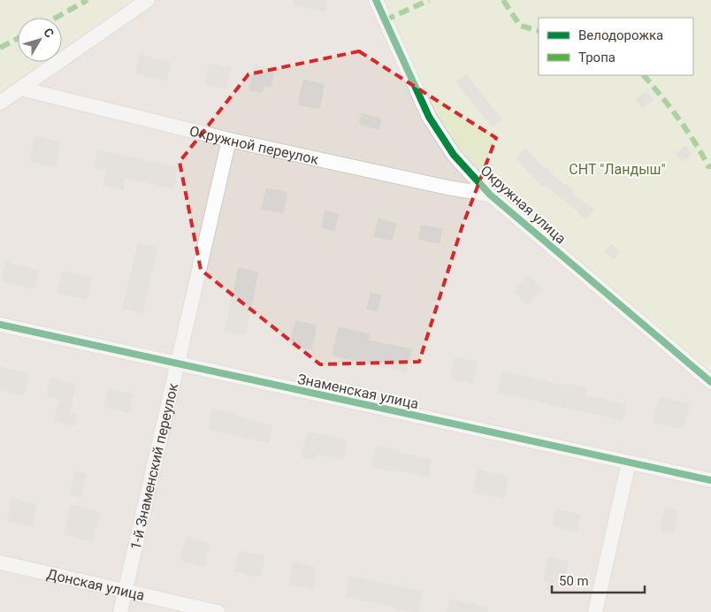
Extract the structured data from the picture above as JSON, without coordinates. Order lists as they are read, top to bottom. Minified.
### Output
{"streets":{"street":["Окружной переулок","Окружная улица","Знаменская улица","1-й Знаменский переулок","Донская улица"]},"crossings":[["Окружной переулок","Окружная улица"],["Окружной переулок","1-й Знаменский переулок"],["Знаменская улица","1-й Знаменский переулок"],["1-й Знаменский переулок","Донская улица"]],"parks":["СНТ \"Ландыш\""],"legend":["Велодорожка","Тропа"],"scale_bar":"50 m","north":"top right"}
